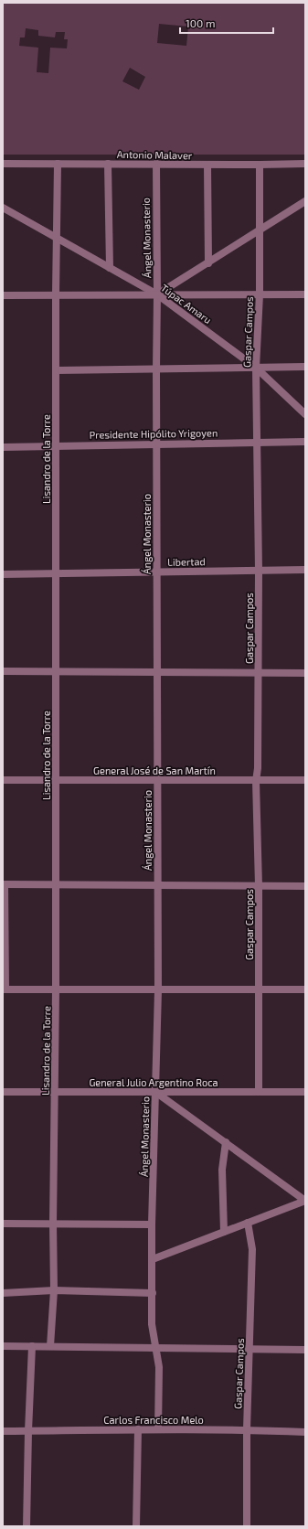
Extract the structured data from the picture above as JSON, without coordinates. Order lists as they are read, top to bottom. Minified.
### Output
{"streets":{"street":["Antonio Malaver","Ángel Monasterio","Túpac Amaru","Gaspar Campos","Presidente Hipólito Yrigoyen","Lisandro de la Torre","Libertad","General José de San Martín","General Julio Argentino Roca","Carlos Francisco Melo"]},"crossings":[["Antonio Malaver","Ángel Monasterio"],["Antonio Malaver","Gaspar Campos"],["Antonio Malaver","Lisandro de la Torre"],["Ángel Monasterio","Túpac Amaru"],["Ángel Monasterio","Presidente Hipólito Yrigoyen"],["Ángel Monasterio","Libertad"],["Ángel Monasterio","General José de San Martín"],["Ángel Monasterio","General Julio Argentino Roca"],["Ángel Monasterio","Carlos Francisco Melo"],["Túpac Amaru","Gaspar Campos"],["Túpac Amaru","Lisandro de la Torre"],["Gaspar Campos","Presidente Hipólito Yrigoyen"],["Gaspar Campos","Libertad"],["Gaspar Campos","General José de San Martín"],["Gaspar Campos","General Julio Argentino Roca"],["Gaspar Campos","Carlos Francisco Melo"],["Presidente Hipólito Yrigoyen","Lisandro de la Torre"],["Lisandro de la Torre","Libertad"],["Lisandro de la Torre","General José de San Martín"],["Lisandro de la Torre","General Julio Argentino Roca"]],"scale_bar":"100 m"}
